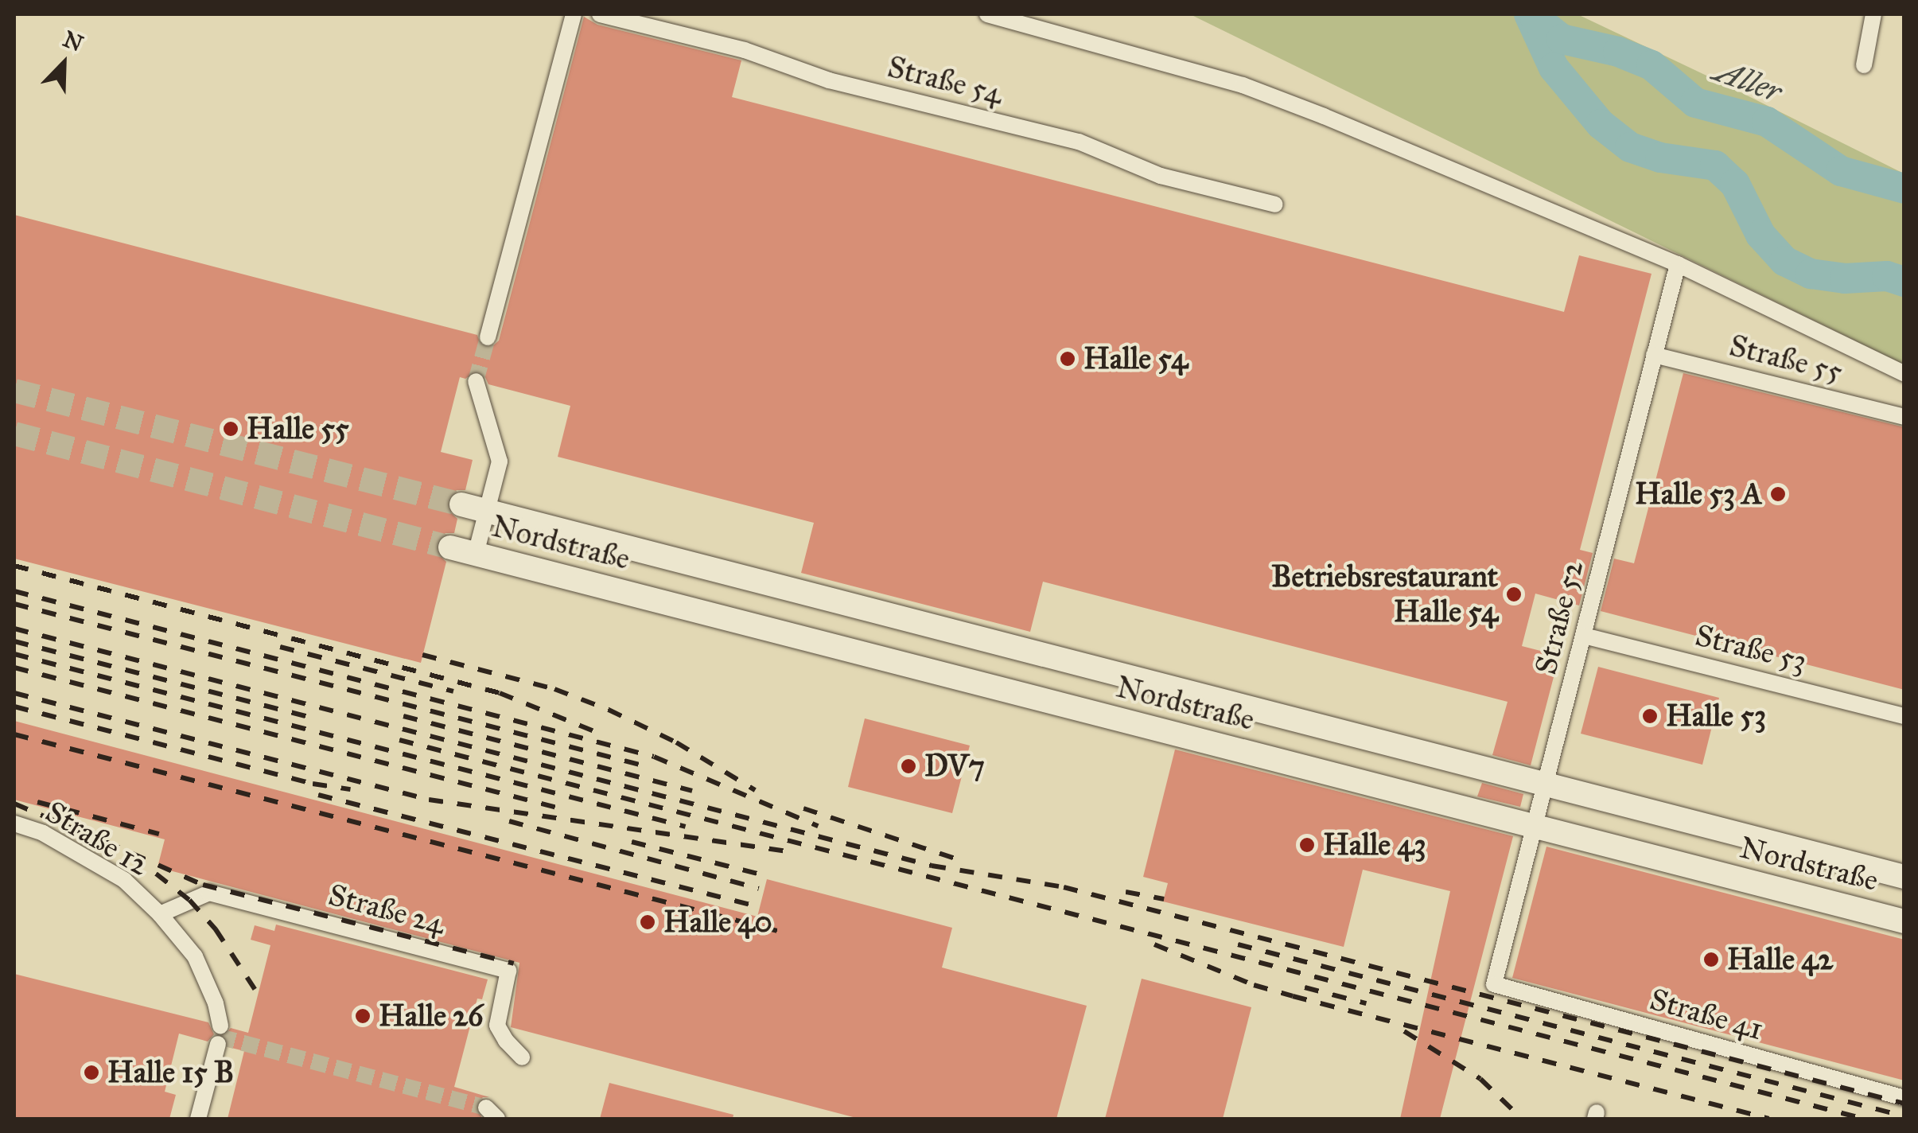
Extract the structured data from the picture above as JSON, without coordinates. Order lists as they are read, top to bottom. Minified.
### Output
{"streets":{"street":["Straße 54","Straße 55","Nordstraße","Straße 52","Straße 53","Straße 12","Straße 24","Straße 41"]},"crossings":[["Straße 55","Straße 52"],["Nordstraße","Straße 52"],["Straße 52","Straße 53"],["Straße 52","Straße 41"],["Straße 12","Straße 24"]],"water":["Aller"],"places":["Halle 54","Halle 55","Halle 53 A","Betriebsrestaurant Halle 54","Halle 53","DV7","Halle 43","Halle 40","Halle 42","Halle 26","Halle 15 B"],"north":"top right"}
